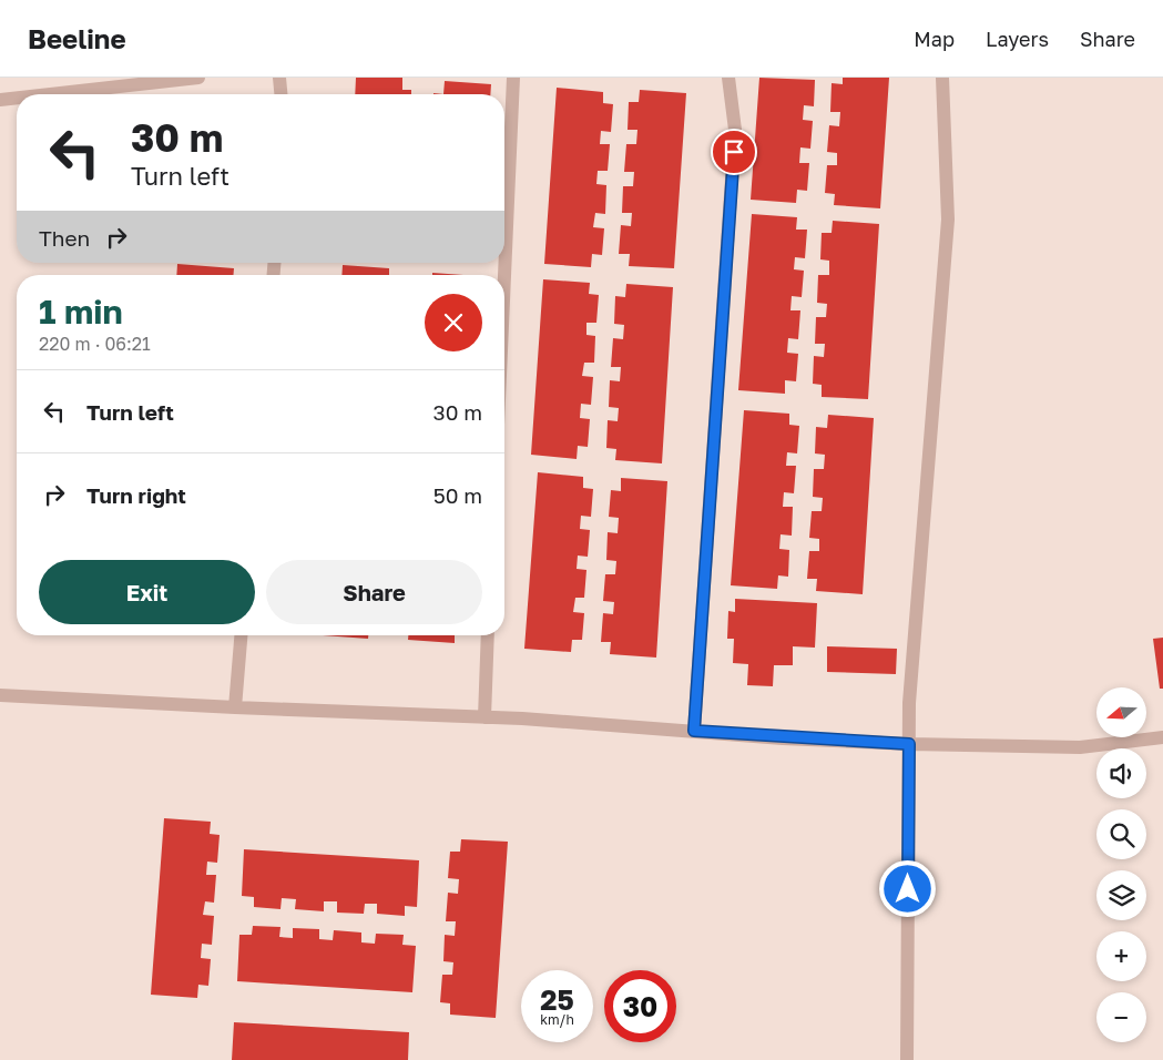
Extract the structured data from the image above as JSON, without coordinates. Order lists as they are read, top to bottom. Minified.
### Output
{"north":"left","page":{"header":"Beeline","nav":["Map","Layers","Share"],"turn":["30 m","Turn left"],"then":"Then","heading":["1 min","220 m · 06:21"],"list":[{"name":"Turn left","value":"30 m"},{"name":"Turn right","value":"50 m"}],"buttons":["Exit","Share"],"map_buttons":["+","−"],"speed":"25 km/h","limit":"30"}}
